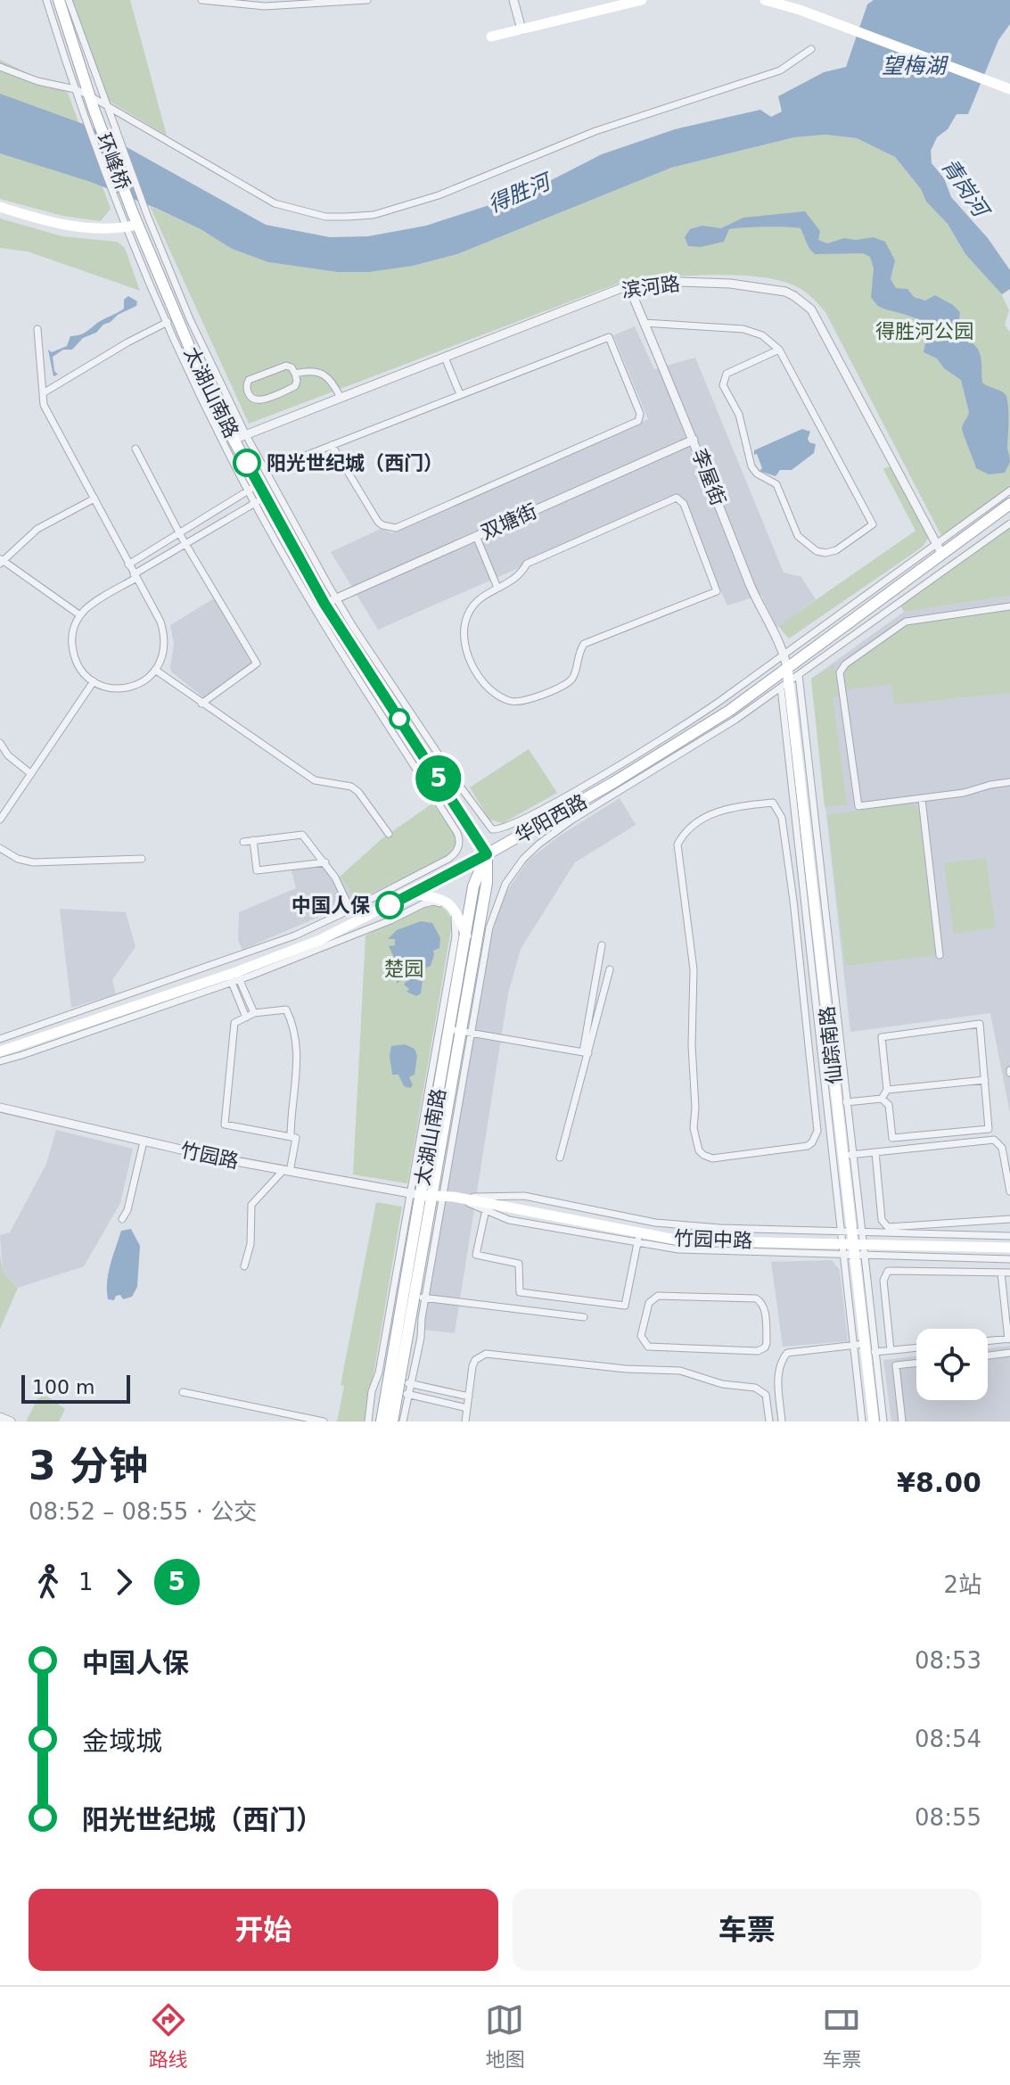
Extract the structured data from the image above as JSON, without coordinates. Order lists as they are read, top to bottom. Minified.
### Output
{"streets":{"main road":["环峰桥","太湖山南路","华阳西路","仙踪南路","竹园中路"],"street":["滨河路","李屋街","双塘街","竹园路"]},"crossings":[["环峰桥","太湖山南路"],["滨河路","太湖山南路"],["滨河路","李屋街"],["滨河路","华阳西路"],["太湖山南路","双塘街"],["太湖山南路","华阳西路"],["太湖山南路","竹园路"],["太湖山南路","竹园中路"],["李屋街","双塘街"],["李屋街","华阳西路"],["李屋街","仙踪南路"],["华阳西路","仙踪南路"],["仙踪南路","竹园中路"],["竹园路","竹园中路"]],"water":["望梅湖","青岗河","得胜河"],"parks":["得胜河公园","楚园"],"places":["阳光世纪城（西门）","中国人保"],"lines":["bus line 5"],"scale_bar":"100 m","page":{"on_map":"5","scale":"100 m","heading":["3 分钟","08:52 – 08:55 · 公交","¥8.00"],"legs":["1","5","2站"],"list":[{"name":"中国人保","value":"08:53"},{"name":"金域城","value":"08:54"},{"name":"阳光世纪城（西门）","value":"08:55"}],"buttons":["开始","车票"],"tabs":["路线","地图","车票"]}}
